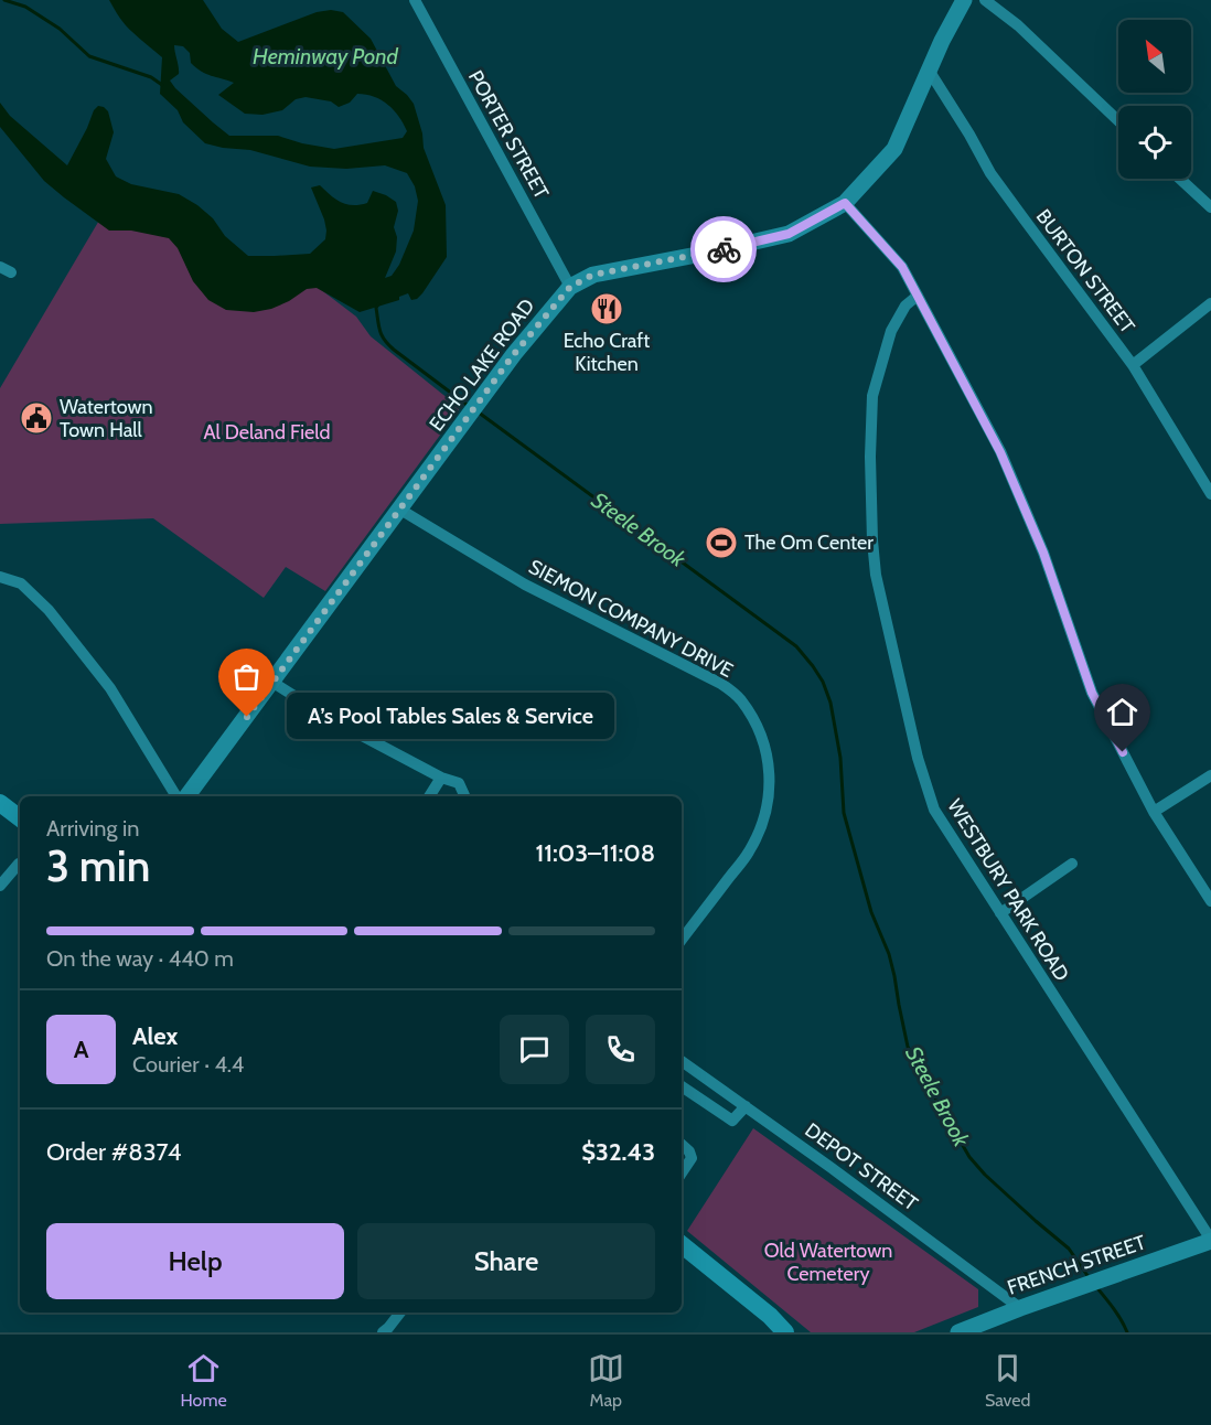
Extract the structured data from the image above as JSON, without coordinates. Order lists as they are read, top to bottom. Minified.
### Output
{"streets":{"main road":["ECHO LAKE ROAD","FRENCH STREET"],"street":["PORTER STREET","BURTON STREET","SIEMON COMPANY DRIVE","WESTBURY PARK ROAD","DEPOT STREET"]},"crossings":[["PORTER STREET","ECHO LAKE ROAD"],["BURTON STREET","ECHO LAKE ROAD"],["ECHO LAKE ROAD","SIEMON COMPANY DRIVE"],["WESTBURY PARK ROAD","FRENCH STREET"],["DEPOT STREET","FRENCH STREET"]],"water":["Heminway Pond","Steele Brook"],"parks":["Al Deland Field","Old Watertown Cemetery"],"places":{"restaurant":["Echo Craft Kitchen"],"public building":["Watertown Town Hall"],"sports":["The Om Center"],"other":["A’s Pool Tables Sales & Service"]},"north":"top left","page":{"bubble":"A’s Pool Tables Sales & Service","heading":["3 min","Arriving in","11:03–11:08"],"panel":["Alex","Courier · 4.4","Order #8374","$32.43"],"bar":"On the way · 440 m","round":"A","buttons":["Help","Share"],"tabs":["Home","Map","Saved"]}}
